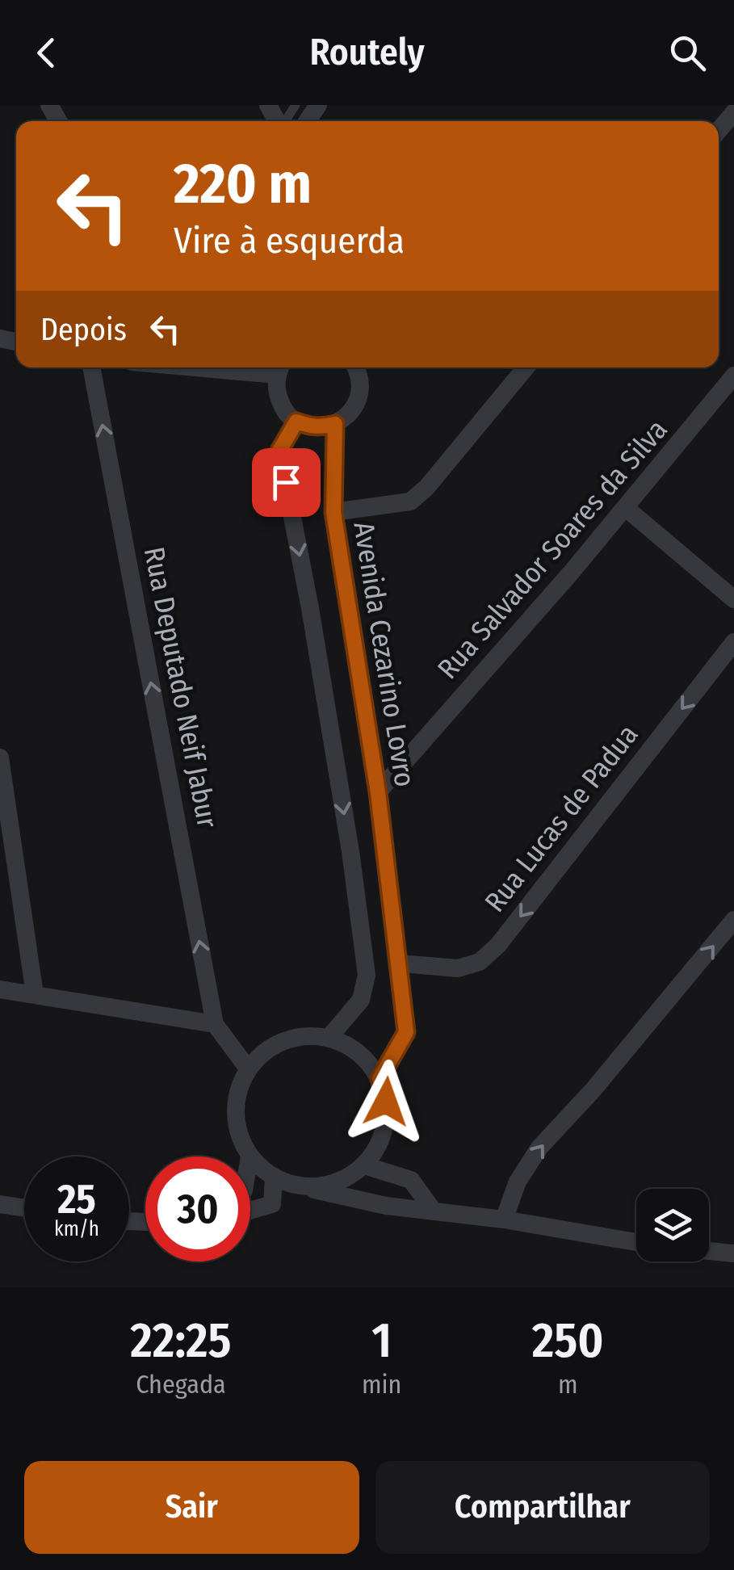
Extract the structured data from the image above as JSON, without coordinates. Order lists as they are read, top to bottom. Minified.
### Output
{"streets":{"street":["Rua Salvador Soares da Silva","Avenida Cezarino Lovro","Rua Deputado Neif Jabur","Rua Lucas de Padua"]},"crossings":[["Rua Salvador Soares da Silva","Avenida Cezarino Lovro"],["Avenida Cezarino Lovro","Rua Lucas de Padua"]],"one_way":["Rua Deputado Neif Jabur","Rua Lucas de Padua"],"page":{"header":"Routely","turn":["220 m","Vire à esquerda"],"then":"Depois","speed":"25 km/h","limit":"30","eta":["22:25","Chegada","1","min","250","m"],"buttons":["Sair","Compartilhar"]}}
